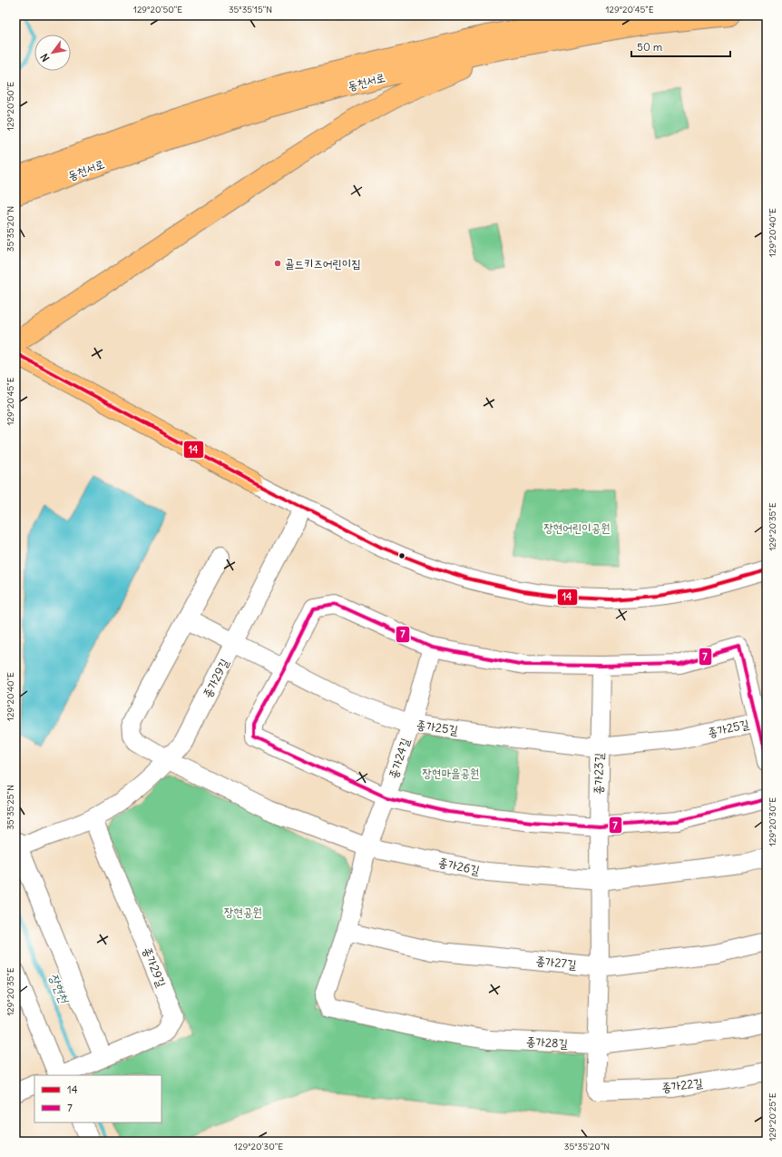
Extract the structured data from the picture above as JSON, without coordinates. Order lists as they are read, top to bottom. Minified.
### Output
{"streets":{"main road":["동천서로"],"street":["종가29길","종가25길","종가24길","종가23길","종가26길","종가27길","종가28길","종가22길"]},"crossings":[["종가29길","종가25길"],["종가29길","종가26길"],["종가25길","종가24길"],["종가25길","종가23길"],["종가25길","종가26길"],["종가24길","종가26길"],["종가24길","종가27길"],["종가24길","종가28길"],["종가23길","종가26길"],["종가23길","종가27길"],["종가23길","종가28길"],["종가23길","종가22길"]],"water":["장현천"],"parks":["장현어린이공원","장현마을공원","장현공원"],"places":["골드키즈어린이집"],"lines":["transit line 14","transit line 7"],"legend":["14","7"],"scale_bar":"50 m","north":"bottom left","coordinates":["129°20'50\"E","35°35'15\"N","129°20'45\"E","35°35'20\"N","129°20'40\"E","129°20'35\"E","35°35'25\"N","129°20'30\"E","129°20'25\"E"]}
